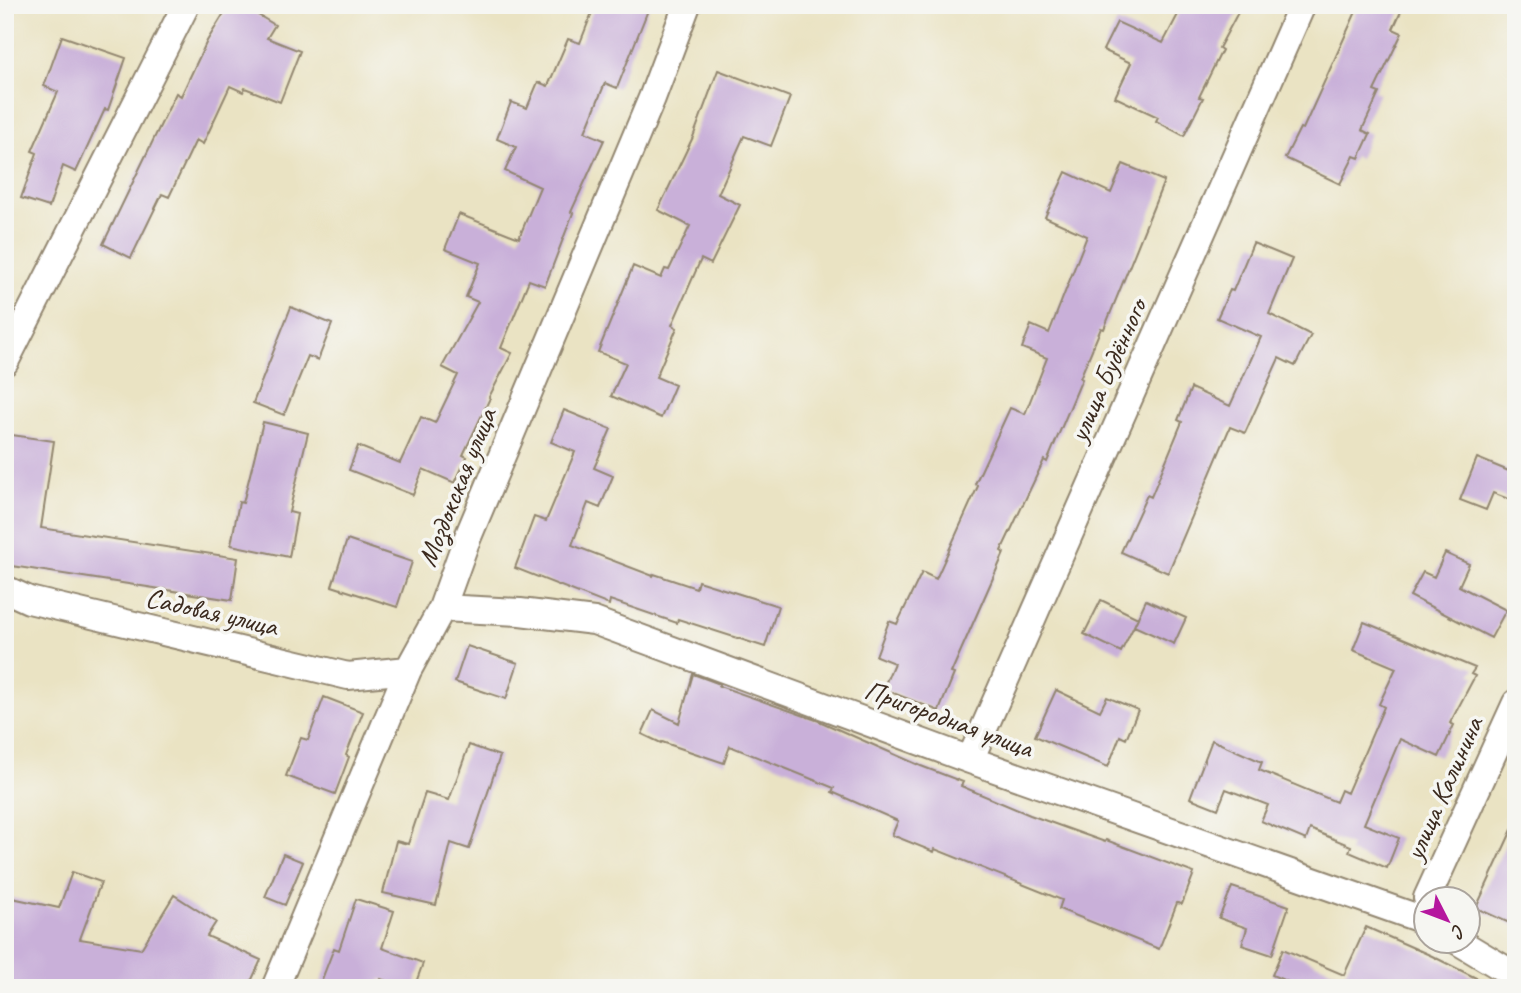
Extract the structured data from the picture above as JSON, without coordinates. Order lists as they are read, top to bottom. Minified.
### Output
{"streets":{"street":["улица Будённого","Моздокская улица","Садовая улица","Пригородная улица","улица Калинина"]},"crossings":[["улица Будённого","Пригородная улица"],["Моздокская улица","Садовая улица"],["Моздокская улица","Пригородная улица"]],"north":"bottom right"}
